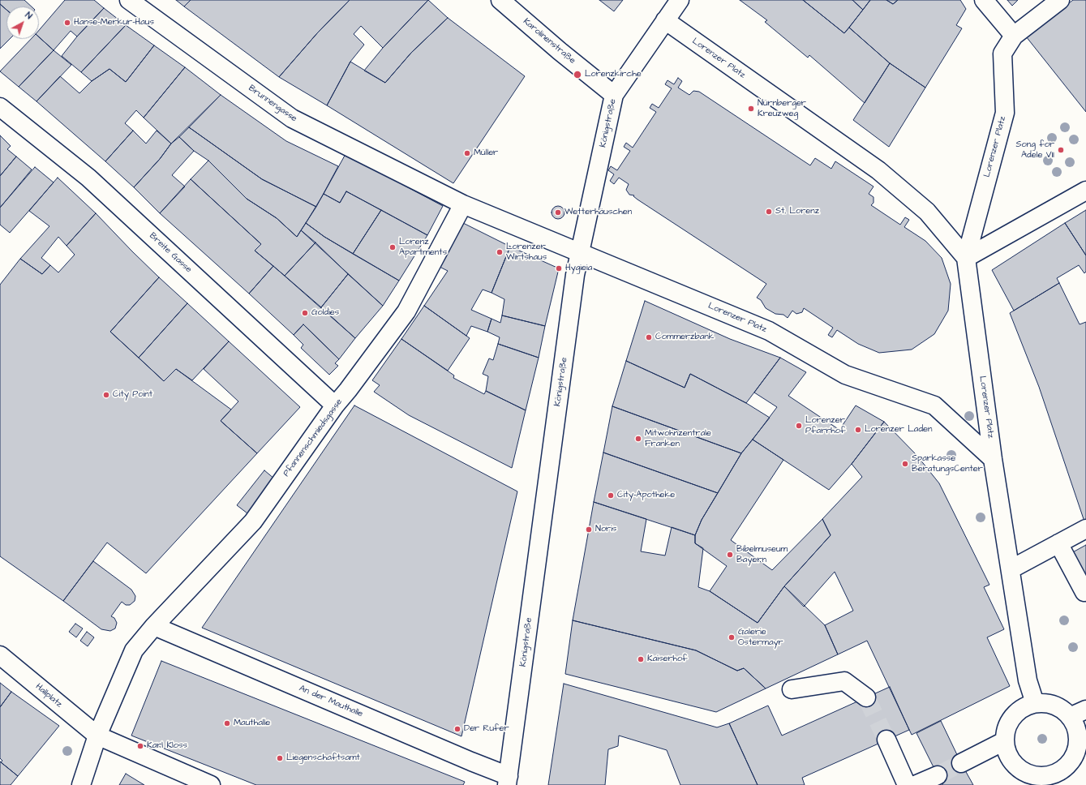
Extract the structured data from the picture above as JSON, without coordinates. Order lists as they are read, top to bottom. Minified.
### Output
{"streets":{"street":["Karolinenstraße","Lorenzer Platz","Brunnengasse","Königstraße","Breite Gasse","Pfannenschmiedsgasse","Hallplatz","An der Mauthalle"]},"crossings":[["Karolinenstraße","Königstraße"],["Lorenzer Platz","Brunnengasse"],["Lorenzer Platz","Königstraße"],["Lorenzer Platz","Pfannenschmiedsgasse"],["Brunnengasse","Pfannenschmiedsgasse"],["Königstraße","An der Mauthalle"],["Breite Gasse","Pfannenschmiedsgasse"],["Pfannenschmiedsgasse","Hallplatz"],["Pfannenschmiedsgasse","An der Mauthalle"]],"places":["Hanse-Merkur-Haus","Lorenzkirche","Nürnberger Kreuzweg","Song for Adele VII","Müller","St. Lorenz","Wetterhäuschen","Lorenz Apartments","Lorenzer Wirtshaus","Hygieia","Goldies","Commerzbank","City Point","Lorenzer Pfarrhof","Lorenzer Laden","Mitwohnzentrale Franken","Sparkasse BeratungsCenter","City-Apotheke","Noris","Bibelmuseum Bayern","Galerie Ostermayr","Kaiserhof","Mauthalle","Der Rufer","Karl Kloss","Liegenschaftsamt"],"north":"top right"}
